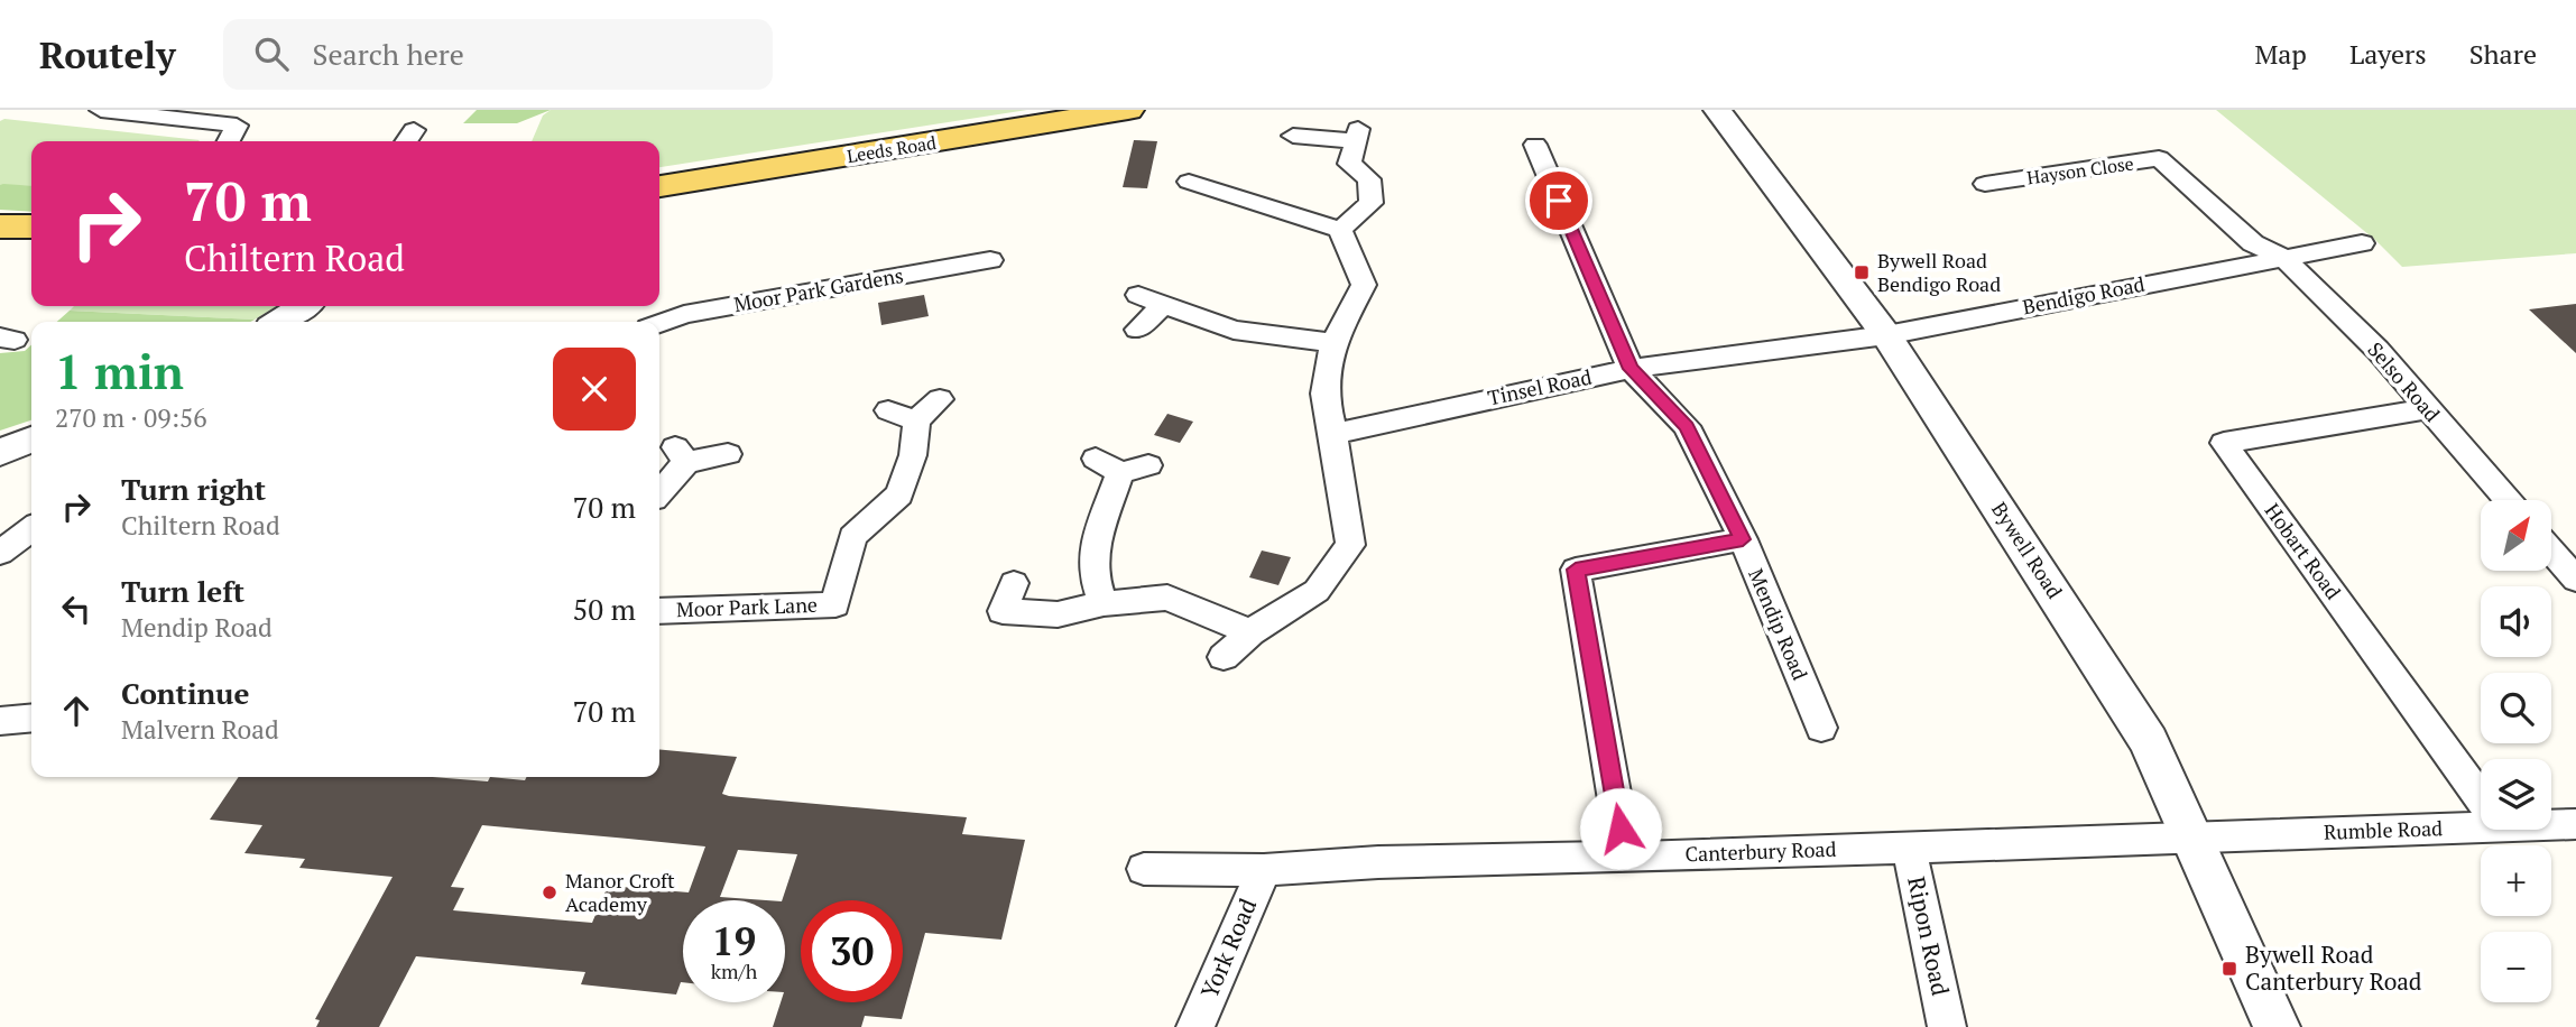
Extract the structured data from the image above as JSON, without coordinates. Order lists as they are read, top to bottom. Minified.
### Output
{"streets":{"main road":["Leeds Road"],"street":["Hayson Close","Moor Park Gardens","Bendigo Road","Selso Road","Tinsel Road","Bywell Road","Hobart Road","Moor Park Lane","Mendip Road","Rumble Road","Canterbury Road","Ripon Road","York Road"]},"crossings":[["Hayson Close","Bendigo Road"],["Hayson Close","Selso Road"],["Bendigo Road","Selso Road"],["Bendigo Road","Tinsel Road"],["Bendigo Road","Bywell Road"],["Selso Road","Hobart Road"],["Tinsel Road","Bywell Road"],["Tinsel Road","Mendip Road"],["Bywell Road","Rumble Road"],["Bywell Road","Canterbury Road"],["Rumble Road","Canterbury Road"],["Canterbury Road","Ripon Road"],["Canterbury Road","York Road"]],"places":{"transit":["Bywell Road Bendigo Road","Bywell Road Canterbury Road"],"other":["Manor Croft Academy"]},"north":"top right","page":{"header":"Routely","search":"Search here","nav":["Map","Layers","Share"],"turn":["70 m","Chiltern Road"],"heading":["1 min","270 m · 09:56"],"list":[{"name":"Turn right","note":"Chiltern Road","value":"70 m"},{"name":"Turn left","note":"Mendip Road","value":"50 m"},{"name":"Continue","note":"Malvern Road","value":"70 m"}],"map_buttons":["+","−"],"speed":"19 km/h","limit":"30"}}
